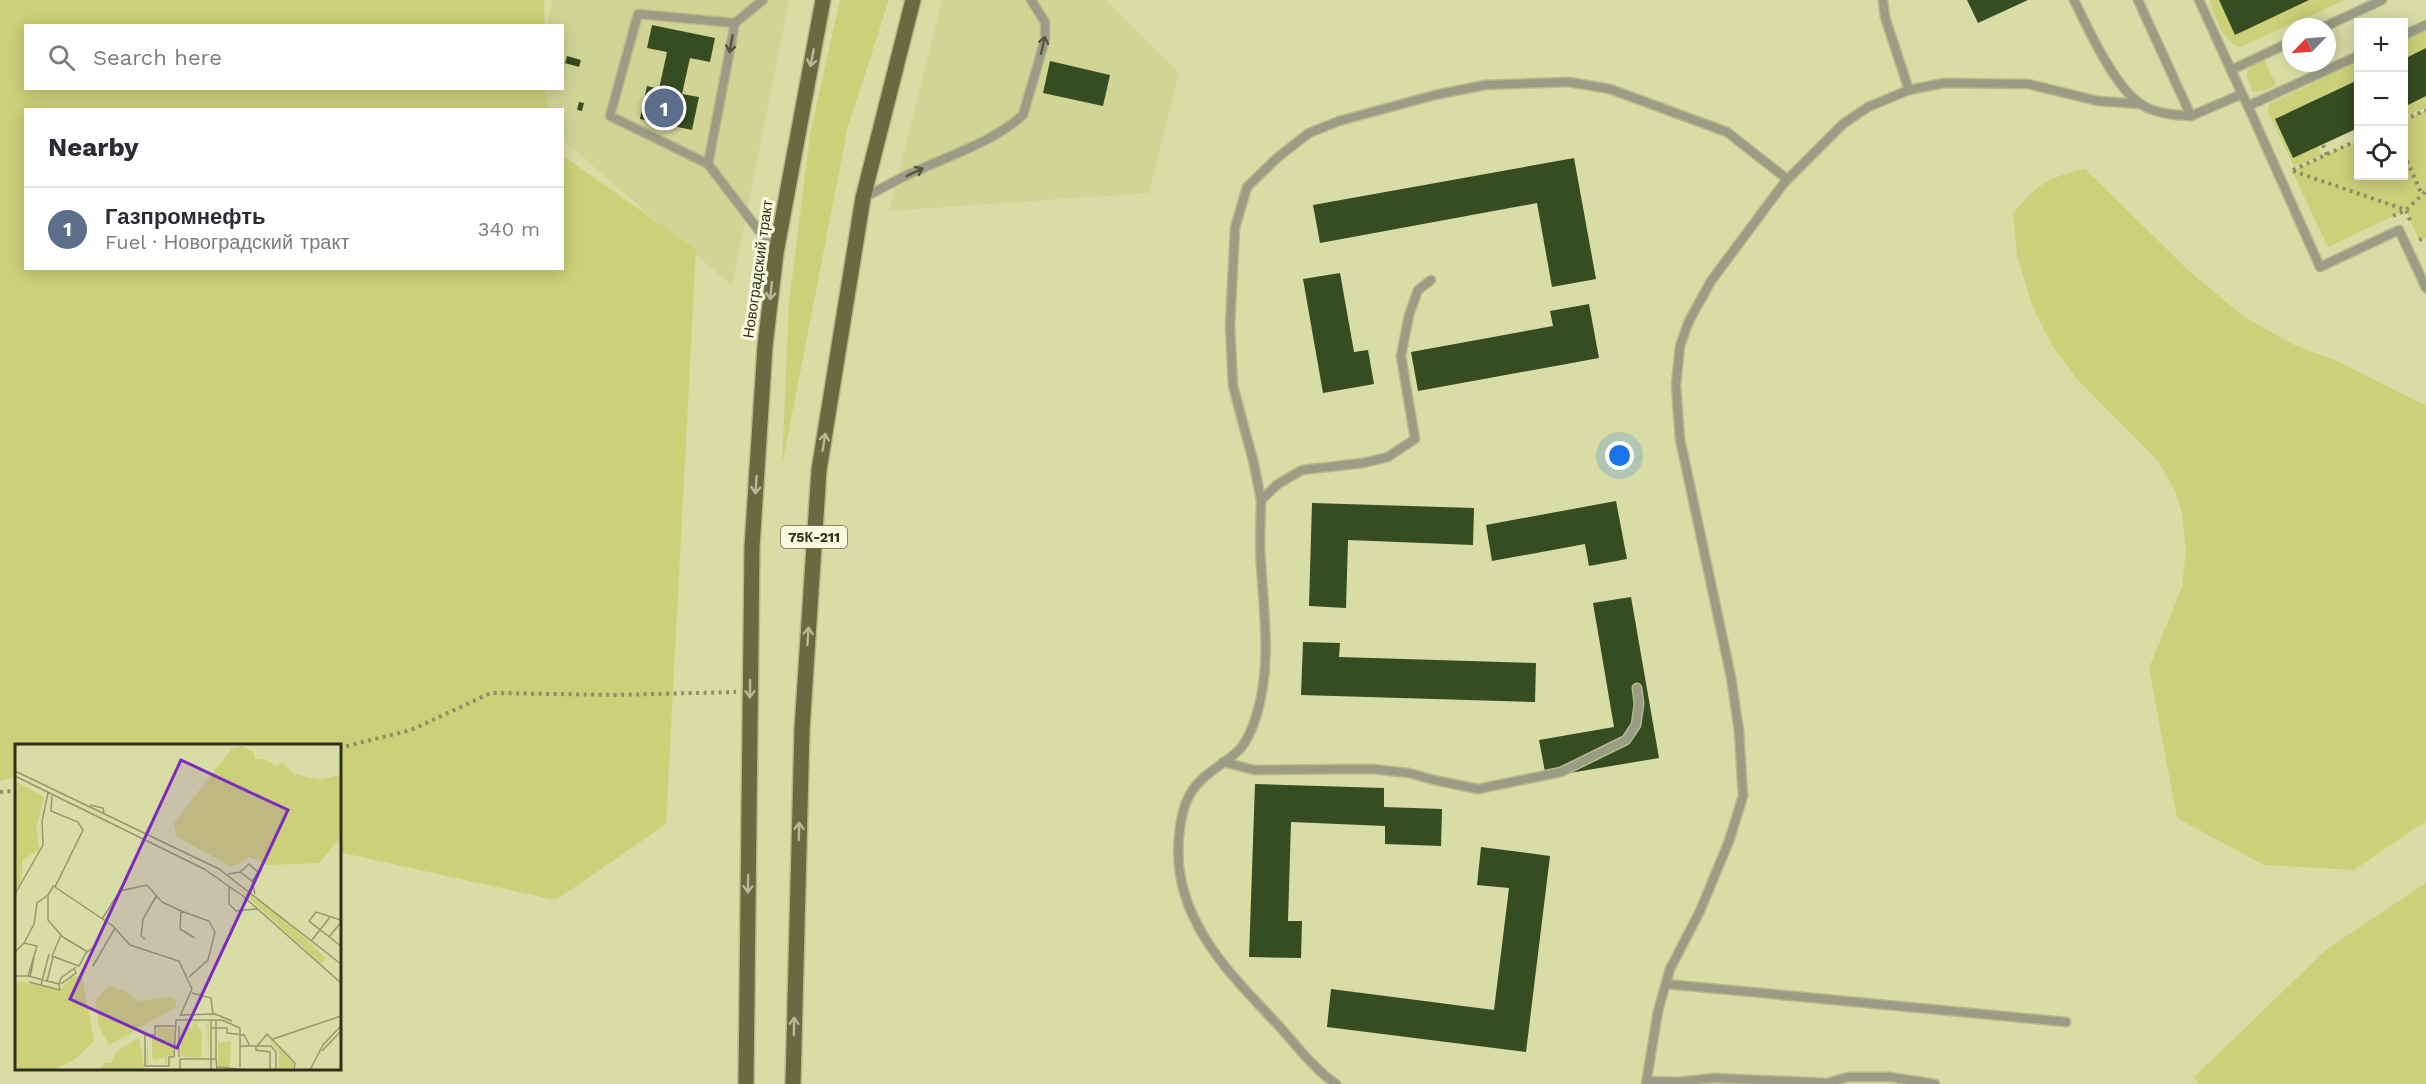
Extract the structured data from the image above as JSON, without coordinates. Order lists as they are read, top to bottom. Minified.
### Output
{"streets":{"main road":["Новоградский тракт","75К-211"]},"north":"bottom left","page":{"map_buttons":["+","−"],"search":"Search here","pins":"1","heading":"Nearby","list":[{"mark":"1","name":"Газпромнефть","note":"Fuel · Новоградский тракт","value":"340 m"}]}}
